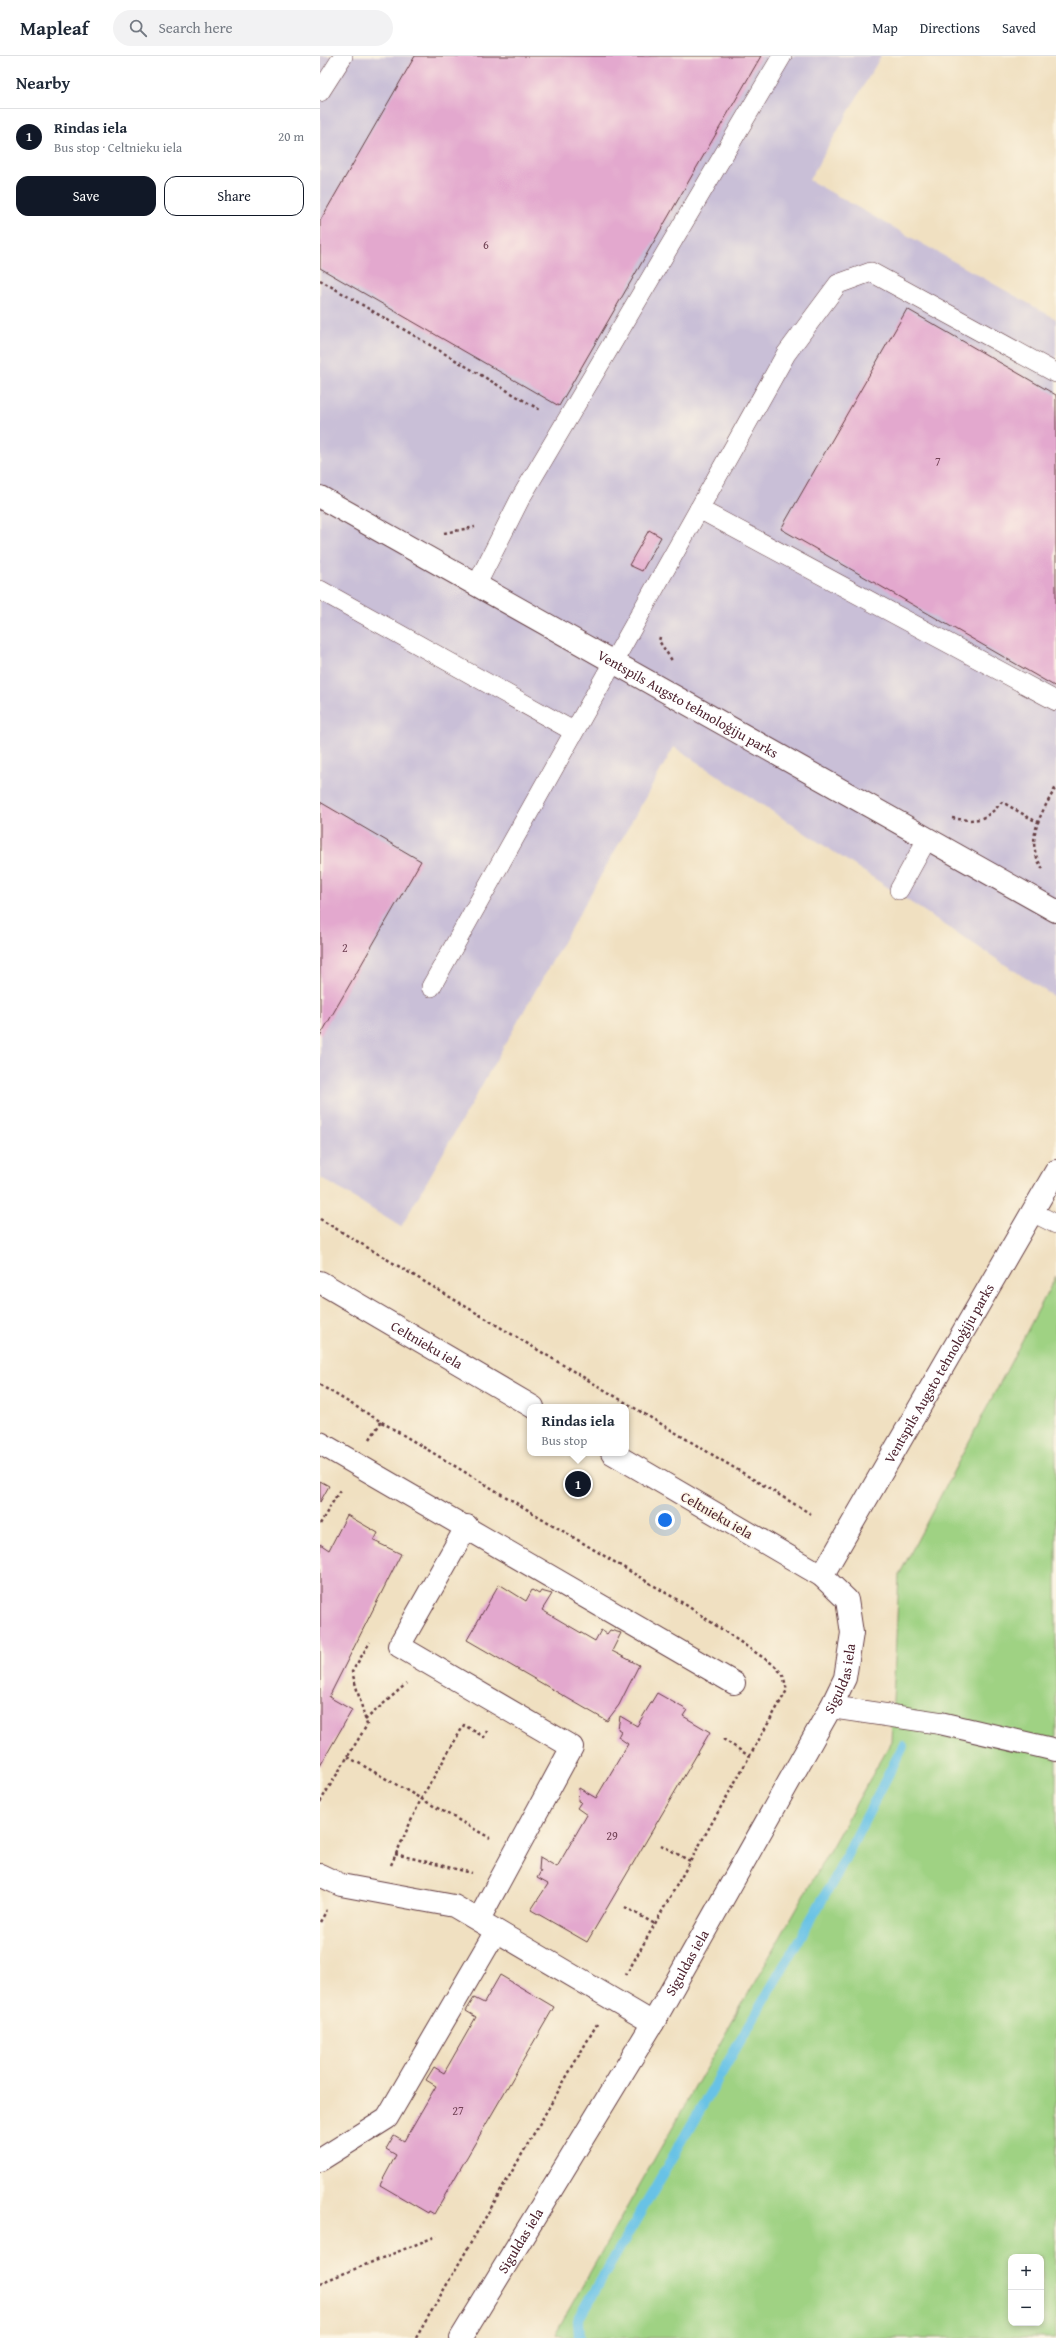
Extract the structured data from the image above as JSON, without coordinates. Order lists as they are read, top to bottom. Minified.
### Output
{"streets":{"street":["Ventspils Augsto tehnoloģiju parks","Celtnieku iela","Siguldas iela"]},"crossings":[["Ventspils Augsto tehnoloģiju parks","Celtnieku iela"],["Ventspils Augsto tehnoloģiju parks","Siguldas iela"],["Celtnieku iela","Siguldas iela"]],"house_numbers":["6","7","2","29","27"],"page":{"header":"Mapleaf","search":"Search here","nav":["Map","Directions","Saved"],"heading":"Nearby","list":[{"mark":"1","name":"Rindas iela","note":"Bus stop · Celtnieku iela","value":"20 m"}],"buttons":["Save","Share"],"popup":["Rindas iela","Bus stop"],"pins":"1","map_buttons":["+","−"]}}
